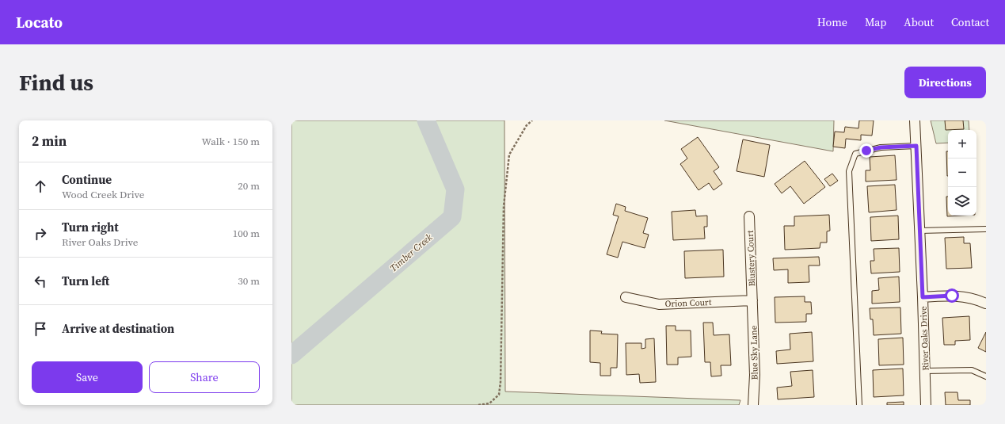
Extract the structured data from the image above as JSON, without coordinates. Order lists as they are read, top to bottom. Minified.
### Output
{"streets":{"street":["Blustery Court","Orion Court","River Oaks Drive","Blue Sky Lane"]},"crossings":[["Blustery Court","Orion Court"],["Blustery Court","Blue Sky Lane"],["Orion Court","Blue Sky Lane"]],"water":["Timber Creek"],"page":{"header":"Locato","nav":["Home","Map","About","Contact"],"buttons":["Directions",["Save","Share"]],"title":"Find us","heading":["2 min","Walk · 150 m"],"map_buttons":["+","−"],"list":[["Continue","Wood Creek Drive","20 m"],["Turn right","River Oaks Drive","100 m"],["Turn left","30 m"],"Arrive at destination"]}}
